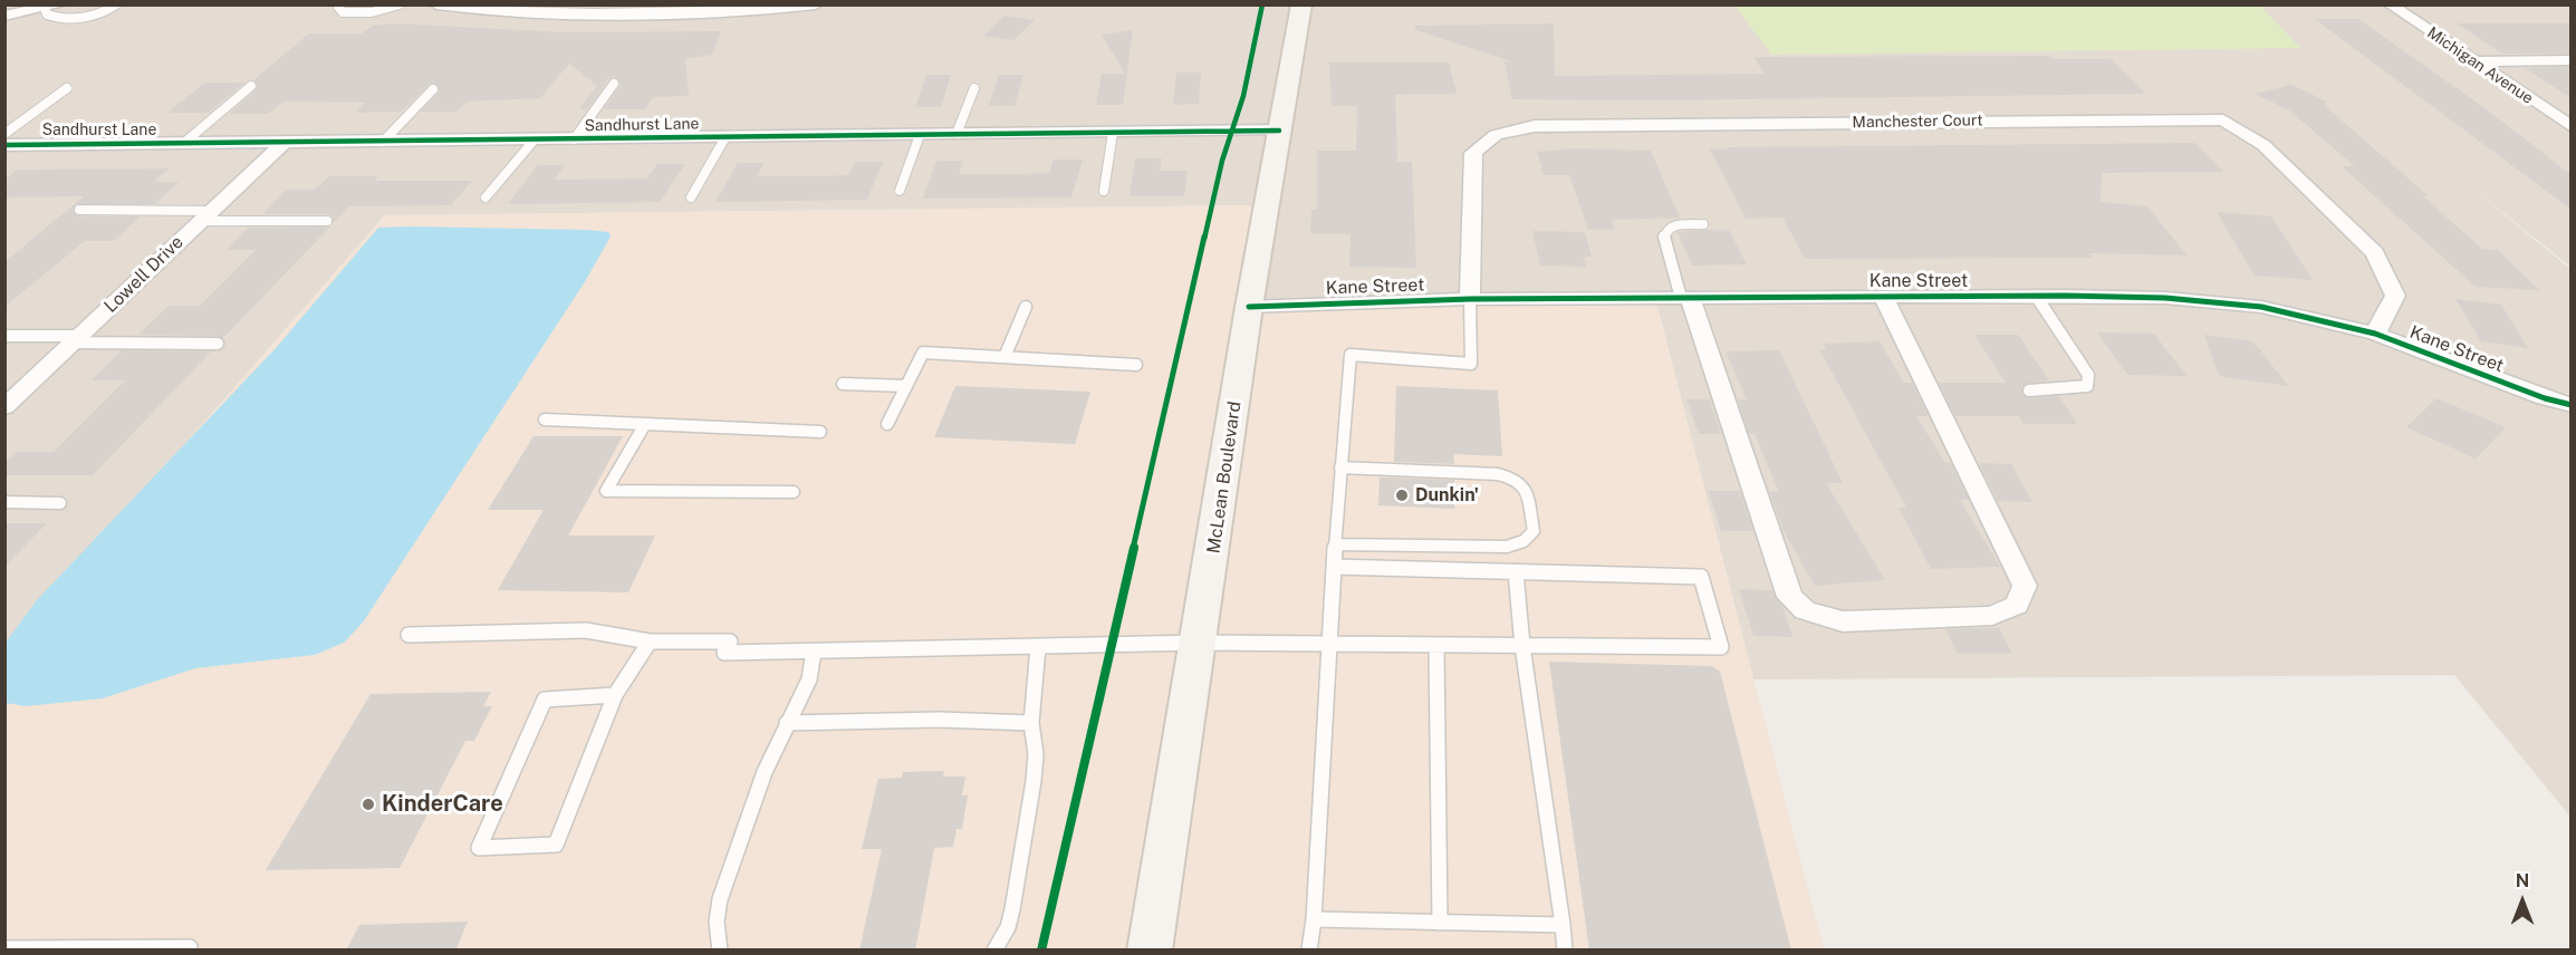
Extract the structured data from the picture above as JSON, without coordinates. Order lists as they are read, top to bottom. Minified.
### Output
{"streets":{"main road":["McLean Boulevard"],"street":["Michigan Avenue","Manchester Court","Sandhurst Lane","Lowell Drive","Kane Street"]},"crossings":[["Manchester Court","Kane Street"],["Sandhurst Lane","Lowell Drive"],["Sandhurst Lane","McLean Boulevard"],["Kane Street","McLean Boulevard"]],"places":["Dunkin'","KinderCare"],"north":"top"}
